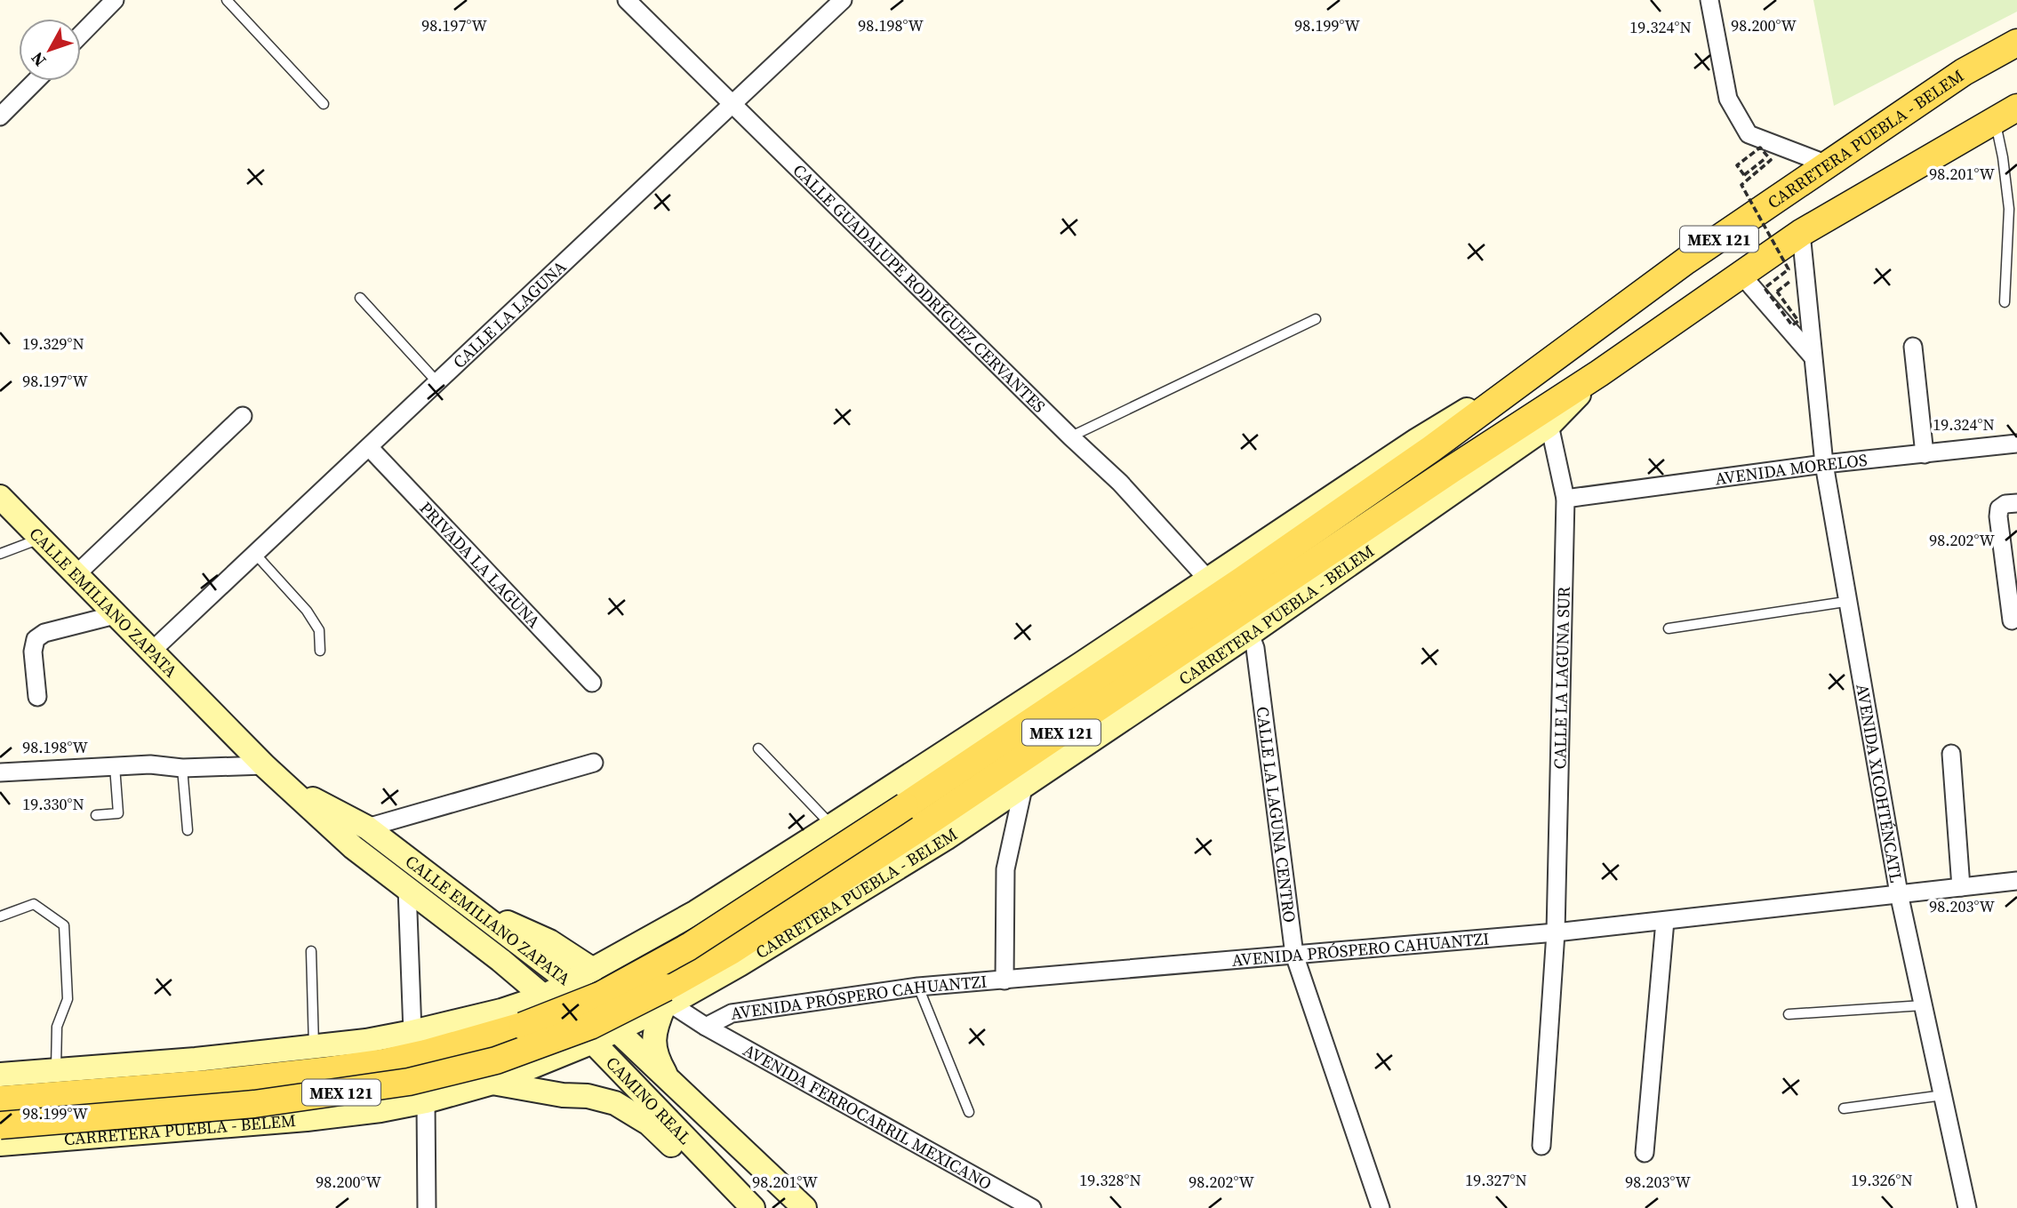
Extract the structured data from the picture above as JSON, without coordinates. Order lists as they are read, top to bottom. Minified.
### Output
{"streets":{"main road":["CARRETERA PUEBLA - BELEM","MEX 121"],"street":["CALLE GUADALUPE RODRÍGUEZ CERVANTES","CALLE LA LAGUNA","AVENIDA MORELOS","PRIVADA LA LAGUNA","CALLE EMILIANO ZAPATA","CALLE LA LAGUNA SUR","AVENIDA XICOHTÉNCATL","CALLE LA LAGUNA CENTRO","AVENIDA PRÓSPERO CAHUANTZI","CAMINO REAL","AVENIDA FERROCARRIL MEXICANO"]},"crossings":[["CARRETERA PUEBLA - BELEM","CALLE GUADALUPE RODRÍGUEZ CERVANTES"],["CARRETERA PUEBLA - BELEM","CALLE EMILIANO ZAPATA"],["CARRETERA PUEBLA - BELEM","CALLE LA LAGUNA SUR"],["CARRETERA PUEBLA - BELEM","AVENIDA XICOHTÉNCATL"],["CARRETERA PUEBLA - BELEM","CALLE LA LAGUNA CENTRO"],["CARRETERA PUEBLA - BELEM","CAMINO REAL"],["CARRETERA PUEBLA - BELEM","AVENIDA FERROCARRIL MEXICANO"],["CALLE GUADALUPE RODRÍGUEZ CERVANTES","CALLE LA LAGUNA"],["CALLE LA LAGUNA","PRIVADA LA LAGUNA"],["CALLE LA LAGUNA","CALLE EMILIANO ZAPATA"],["AVENIDA MORELOS","CALLE LA LAGUNA SUR"],["AVENIDA MORELOS","AVENIDA XICOHTÉNCATL"],["CALLE EMILIANO ZAPATA","CAMINO REAL"],["CALLE LA LAGUNA SUR","AVENIDA PRÓSPERO CAHUANTZI"],["AVENIDA XICOHTÉNCATL","AVENIDA PRÓSPERO CAHUANTZI"],["CALLE LA LAGUNA CENTRO","AVENIDA PRÓSPERO CAHUANTZI"],["AVENIDA PRÓSPERO CAHUANTZI","AVENIDA FERROCARRIL MEXICANO"]],"north":"bottom left","coordinates":["98.197°W","98.198°W","98.199°W","98.200°W","19.324°N","98.201°W","19.329°N","98.202°W","19.330°N","98.203°W","19.328°N","19.327°N","19.326°N"]}
